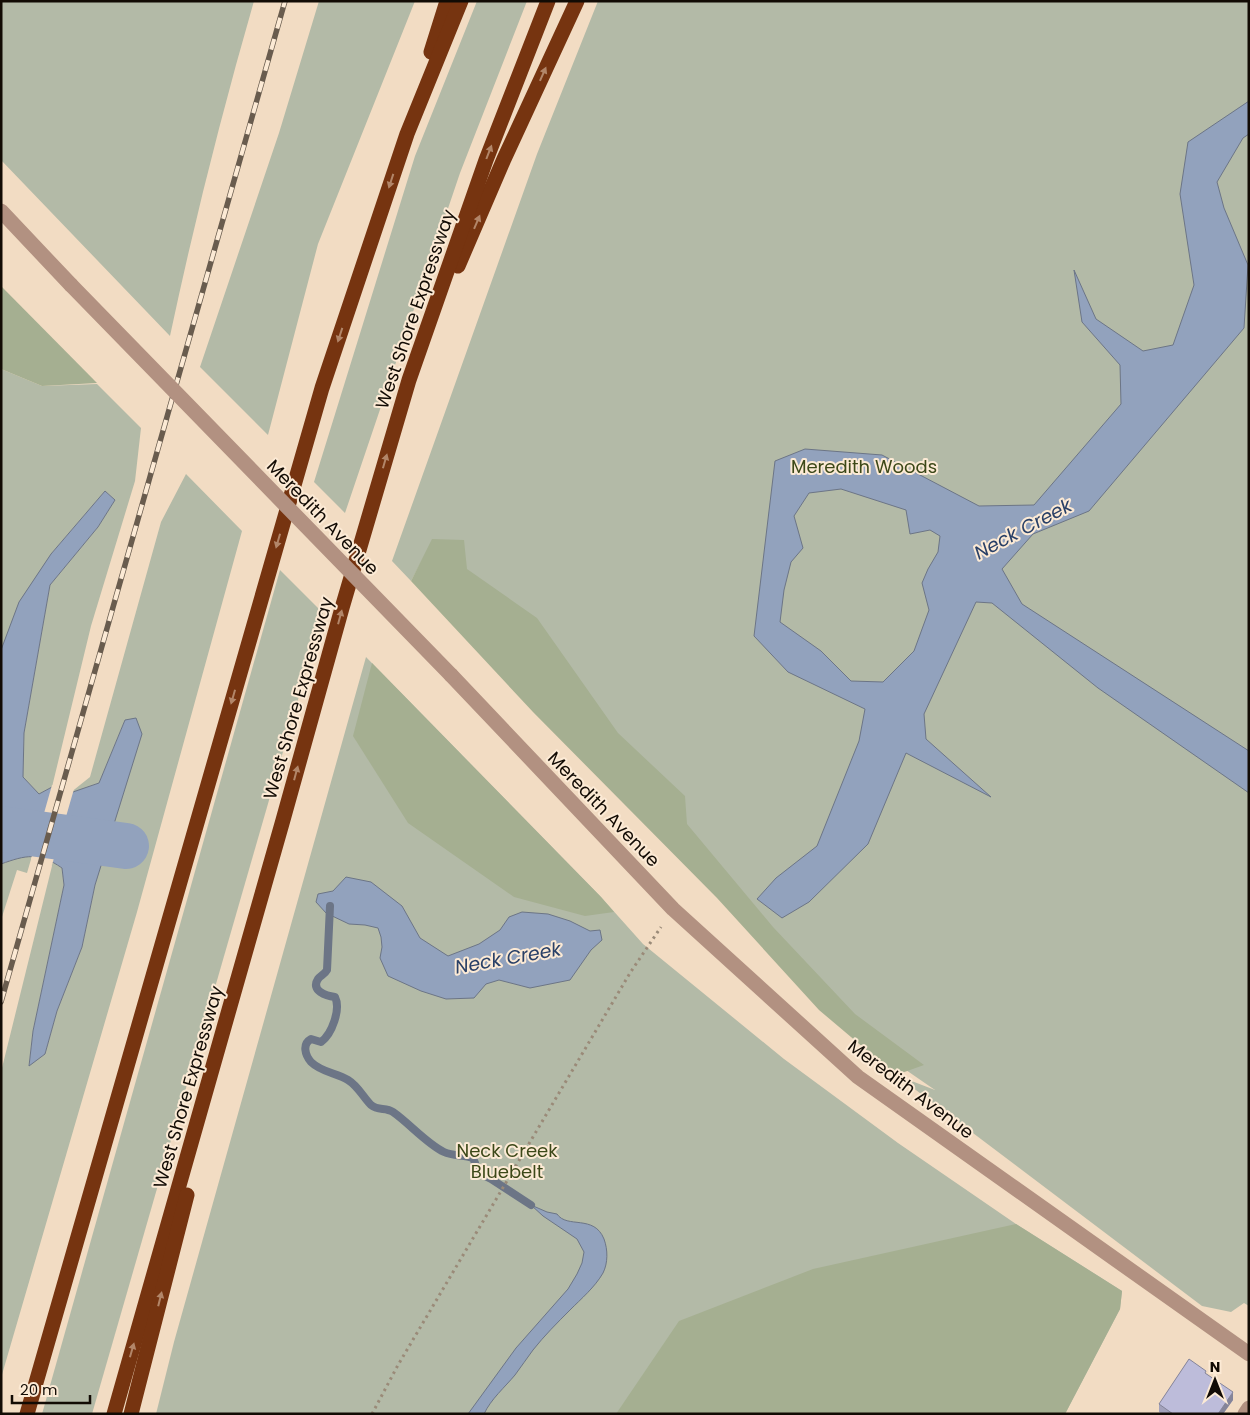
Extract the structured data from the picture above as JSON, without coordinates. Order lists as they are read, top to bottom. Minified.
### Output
{"streets":{"highway":["West Shore Expressway"],"street":["Meredith Avenue"]},"water":["Neck Creek"],"parks":["Meredith Woods","Neck Creek Bluebelt"],"scale_bar":"20 m","north":"top"}
